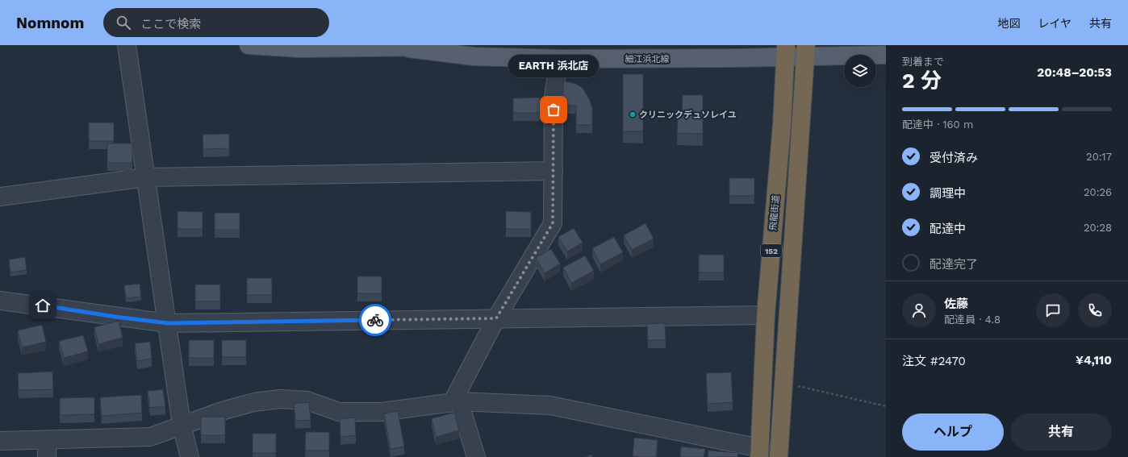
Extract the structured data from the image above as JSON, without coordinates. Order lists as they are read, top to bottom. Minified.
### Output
{"streets":{"highway":["飛龍街道","152"],"main road":["細江浜北線"]},"crossings":[["細江浜北線","飛龍街道"],["細江浜北線","152"]],"places":["EARTH 浜北店","クリニックデュソレイユ"],"page":{"header":"Nomnom","search":"ここで検索","nav":["地図","レイヤ","共有"],"heading":["2 分","到着まで","20:48–20:53"],"panel":["佐藤","配達員 · 4.8","注文 #2470","¥4,110"],"bubble":"EARTH 浜北店","bar":"配達中 · 160 m","list":[["受付済み","20:17"],["調理中","20:26"],["配達中","20:28"],"配達完了"],"buttons":["ヘルプ","共有"]}}
